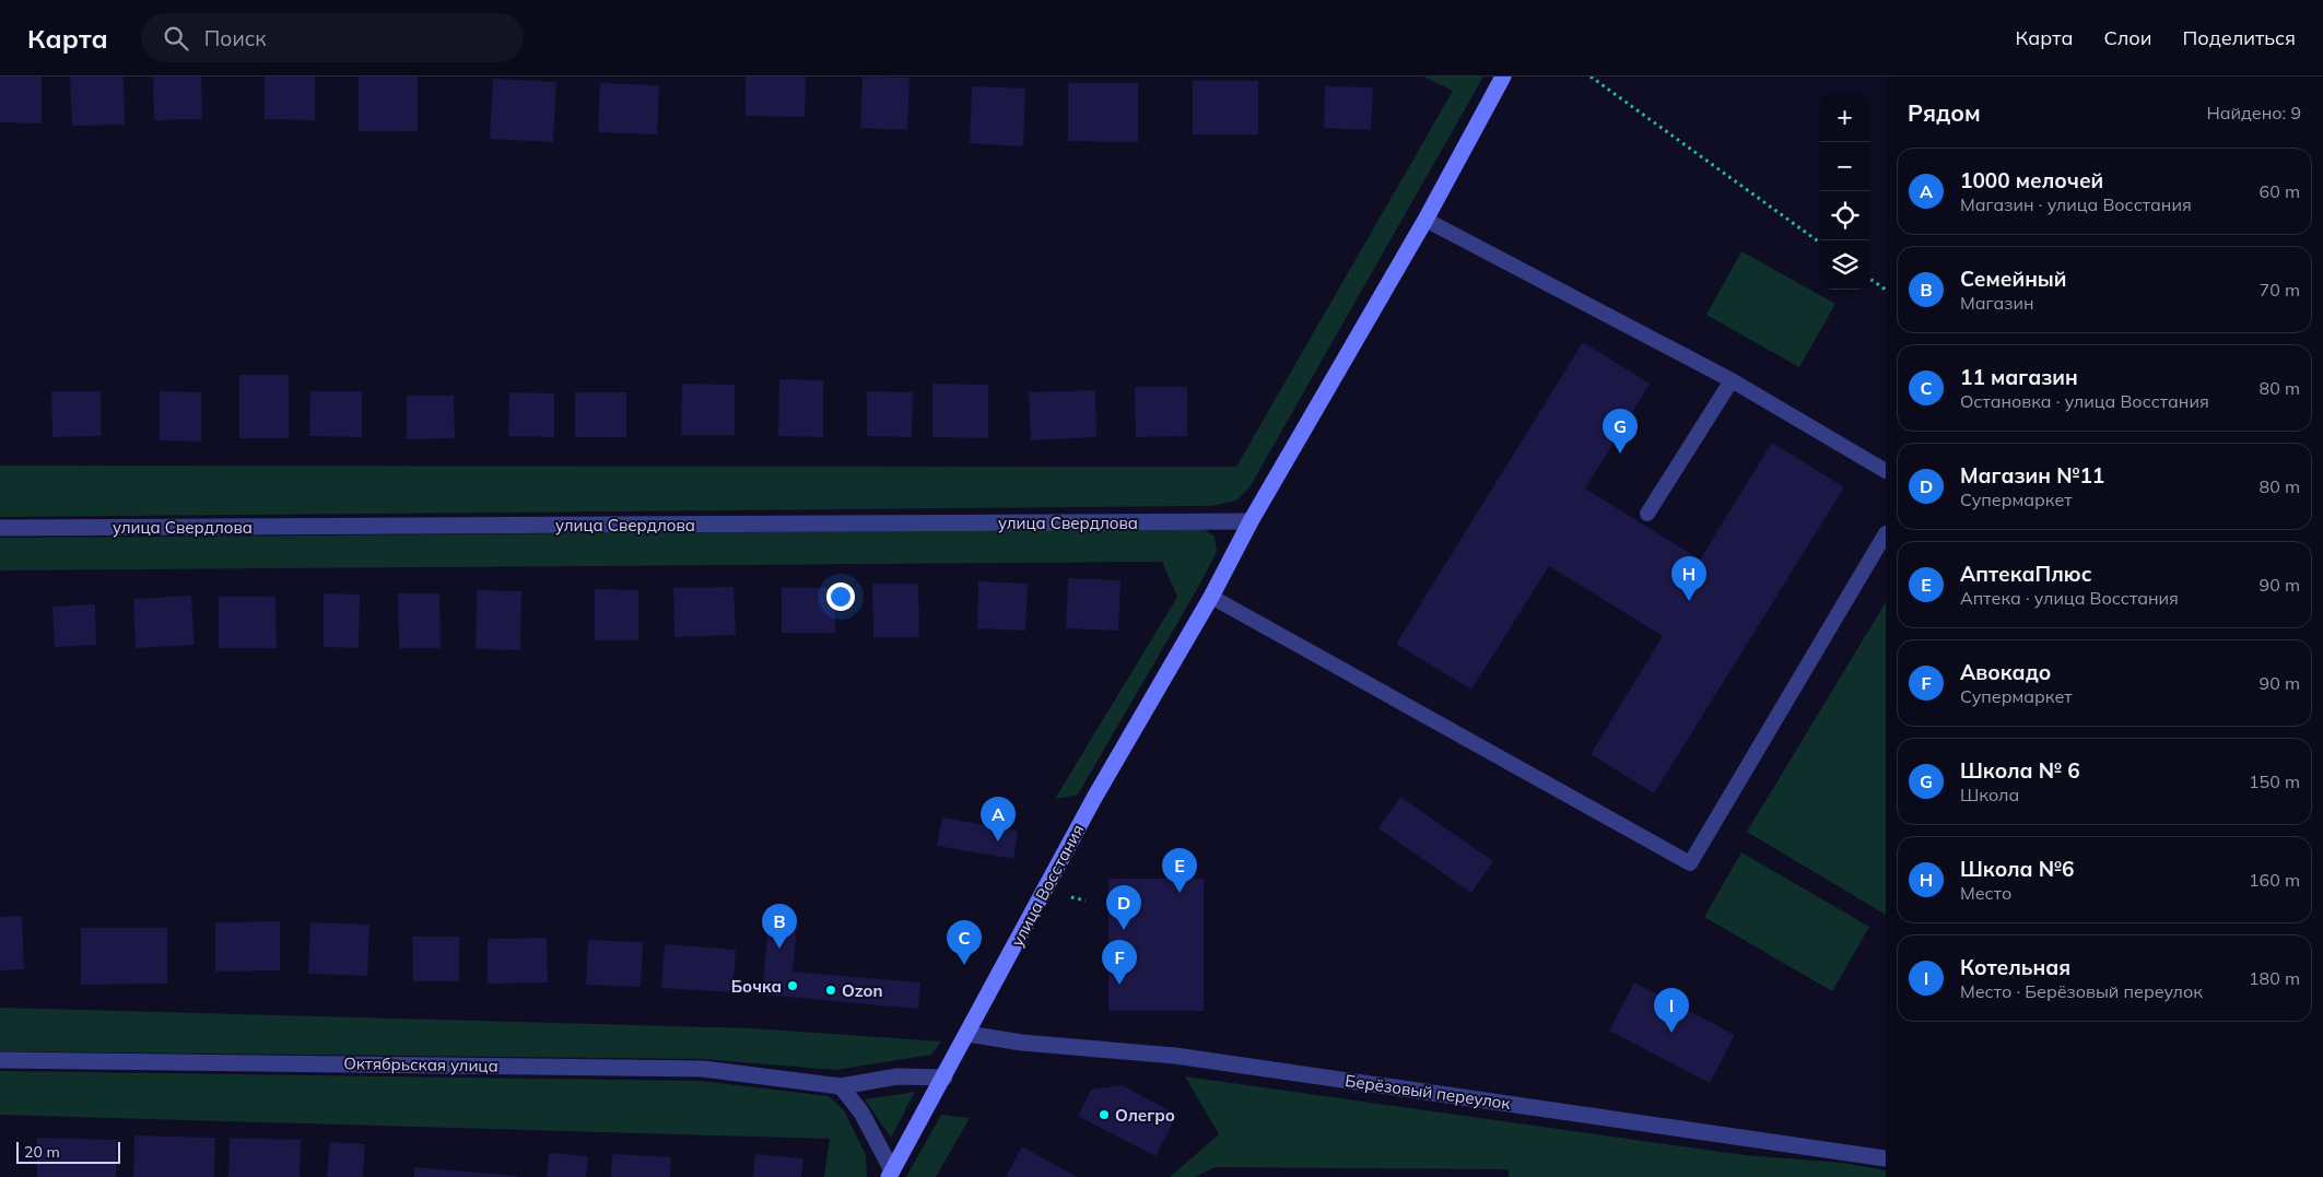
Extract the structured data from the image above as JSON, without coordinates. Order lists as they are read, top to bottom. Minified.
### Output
{"streets":{"main road":["улица Восстания"],"street":["улица Свердлова","Октябрьская улица","Берёзовый переулок"]},"crossings":[["улица Свердлова","улица Восстания"],["улица Восстания","Октябрьская улица"],["улица Восстания","Берёзовый переулок"]],"places":["Бочка","Ozon","Олегро"],"scale_bar":"20 m","page":{"header":"Карта","search":"Поиск","nav":["Карта","Слои","Поделиться"],"heading":["Рядом","Найдено: 9"],"map_buttons":["+","−"],"list":[{"mark":"A","name":"1000 мелочей","note":"Магазин · улица Восстания","value":"60 m"},{"mark":"B","name":"Семейный","note":"Магазин","value":"70 m"},{"mark":"C","name":"11 магазин","note":"Остановка · улица Восстания","value":"80 m"},{"mark":"D","name":"Магазин №11","note":"Супермаркет","value":"80 m"},{"mark":"E","name":"АптекаПлюс","note":"Аптека · улица Восстания","value":"90 m"},{"mark":"F","name":"Авокадо","note":"Супермаркет","value":"90 m"},{"mark":"G","name":"Школа № 6","note":"Школа","value":"150 m"},{"mark":"H","name":"Школа №6","note":"Место","value":"160 m"},{"mark":"I","name":"Котельная","note":"Место · Берёзовый переулок","value":"180 m"}],"pins":["G","H","A","E","D","B","C","F","I"],"scale":"20 m"}}
